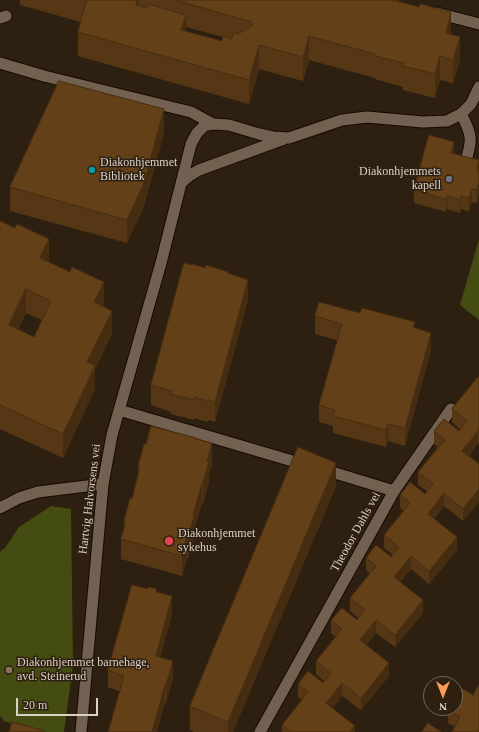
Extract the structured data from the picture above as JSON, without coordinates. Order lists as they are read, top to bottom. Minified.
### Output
{"streets":{"street":["Hartvig Halvorsens vei","Theodor Dahls vei"]},"crossings":[["Hartvig Halvorsens vei","Theodor Dahls vei"]],"places":["Diakonhjemmet Bibliotek","Diakonhjemmets kapell","Diakonhjemmet sykehus","Diakonhjemmet barnehage, avd. Steinerud"],"scale_bar":"20 m","north":"bottom"}
